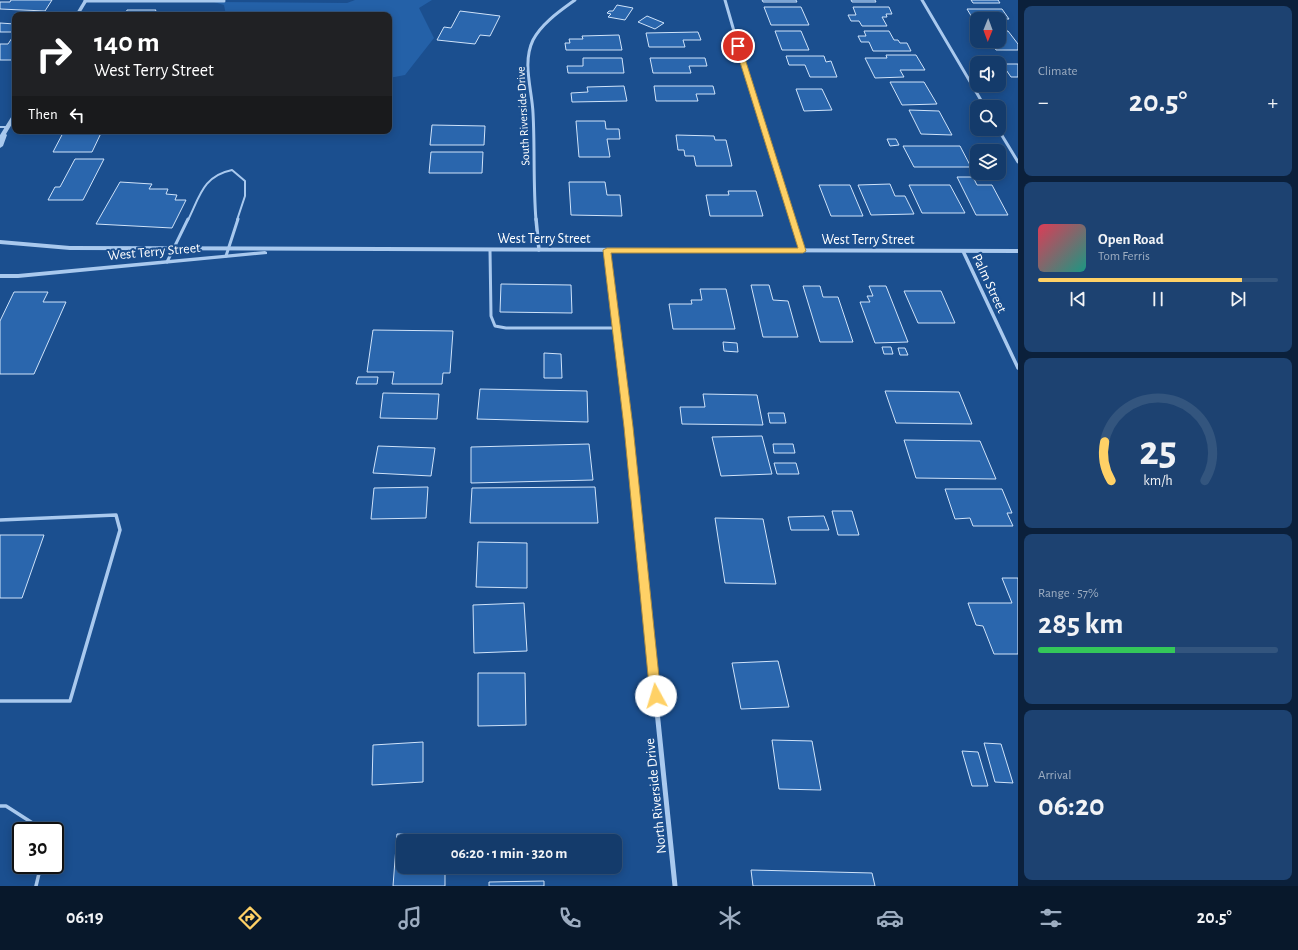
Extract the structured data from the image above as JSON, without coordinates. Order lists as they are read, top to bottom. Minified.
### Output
{"streets":{"street":["South Riverside Drive","West Terry Street","Palm Street","North Riverside Drive"]},"crossings":[["South Riverside Drive","West Terry Street"],["West Terry Street","Palm Street"],["West Terry Street","North Riverside Drive"]],"north":"bottom","page":{"tile":["Climate",["Range · 57%","285 km"],["Arrival","06:20"]],"turn":["140 m","West Terry Street"],"heat":["−","20.5°","+"],"then":"Then","song":["Open Road","Tom Ferris"],"limit":"30","trip":"06:20 · 1 min · 320 m","tabs":["06:19","20.5°"],"gauge":["25","km/h"]}}
